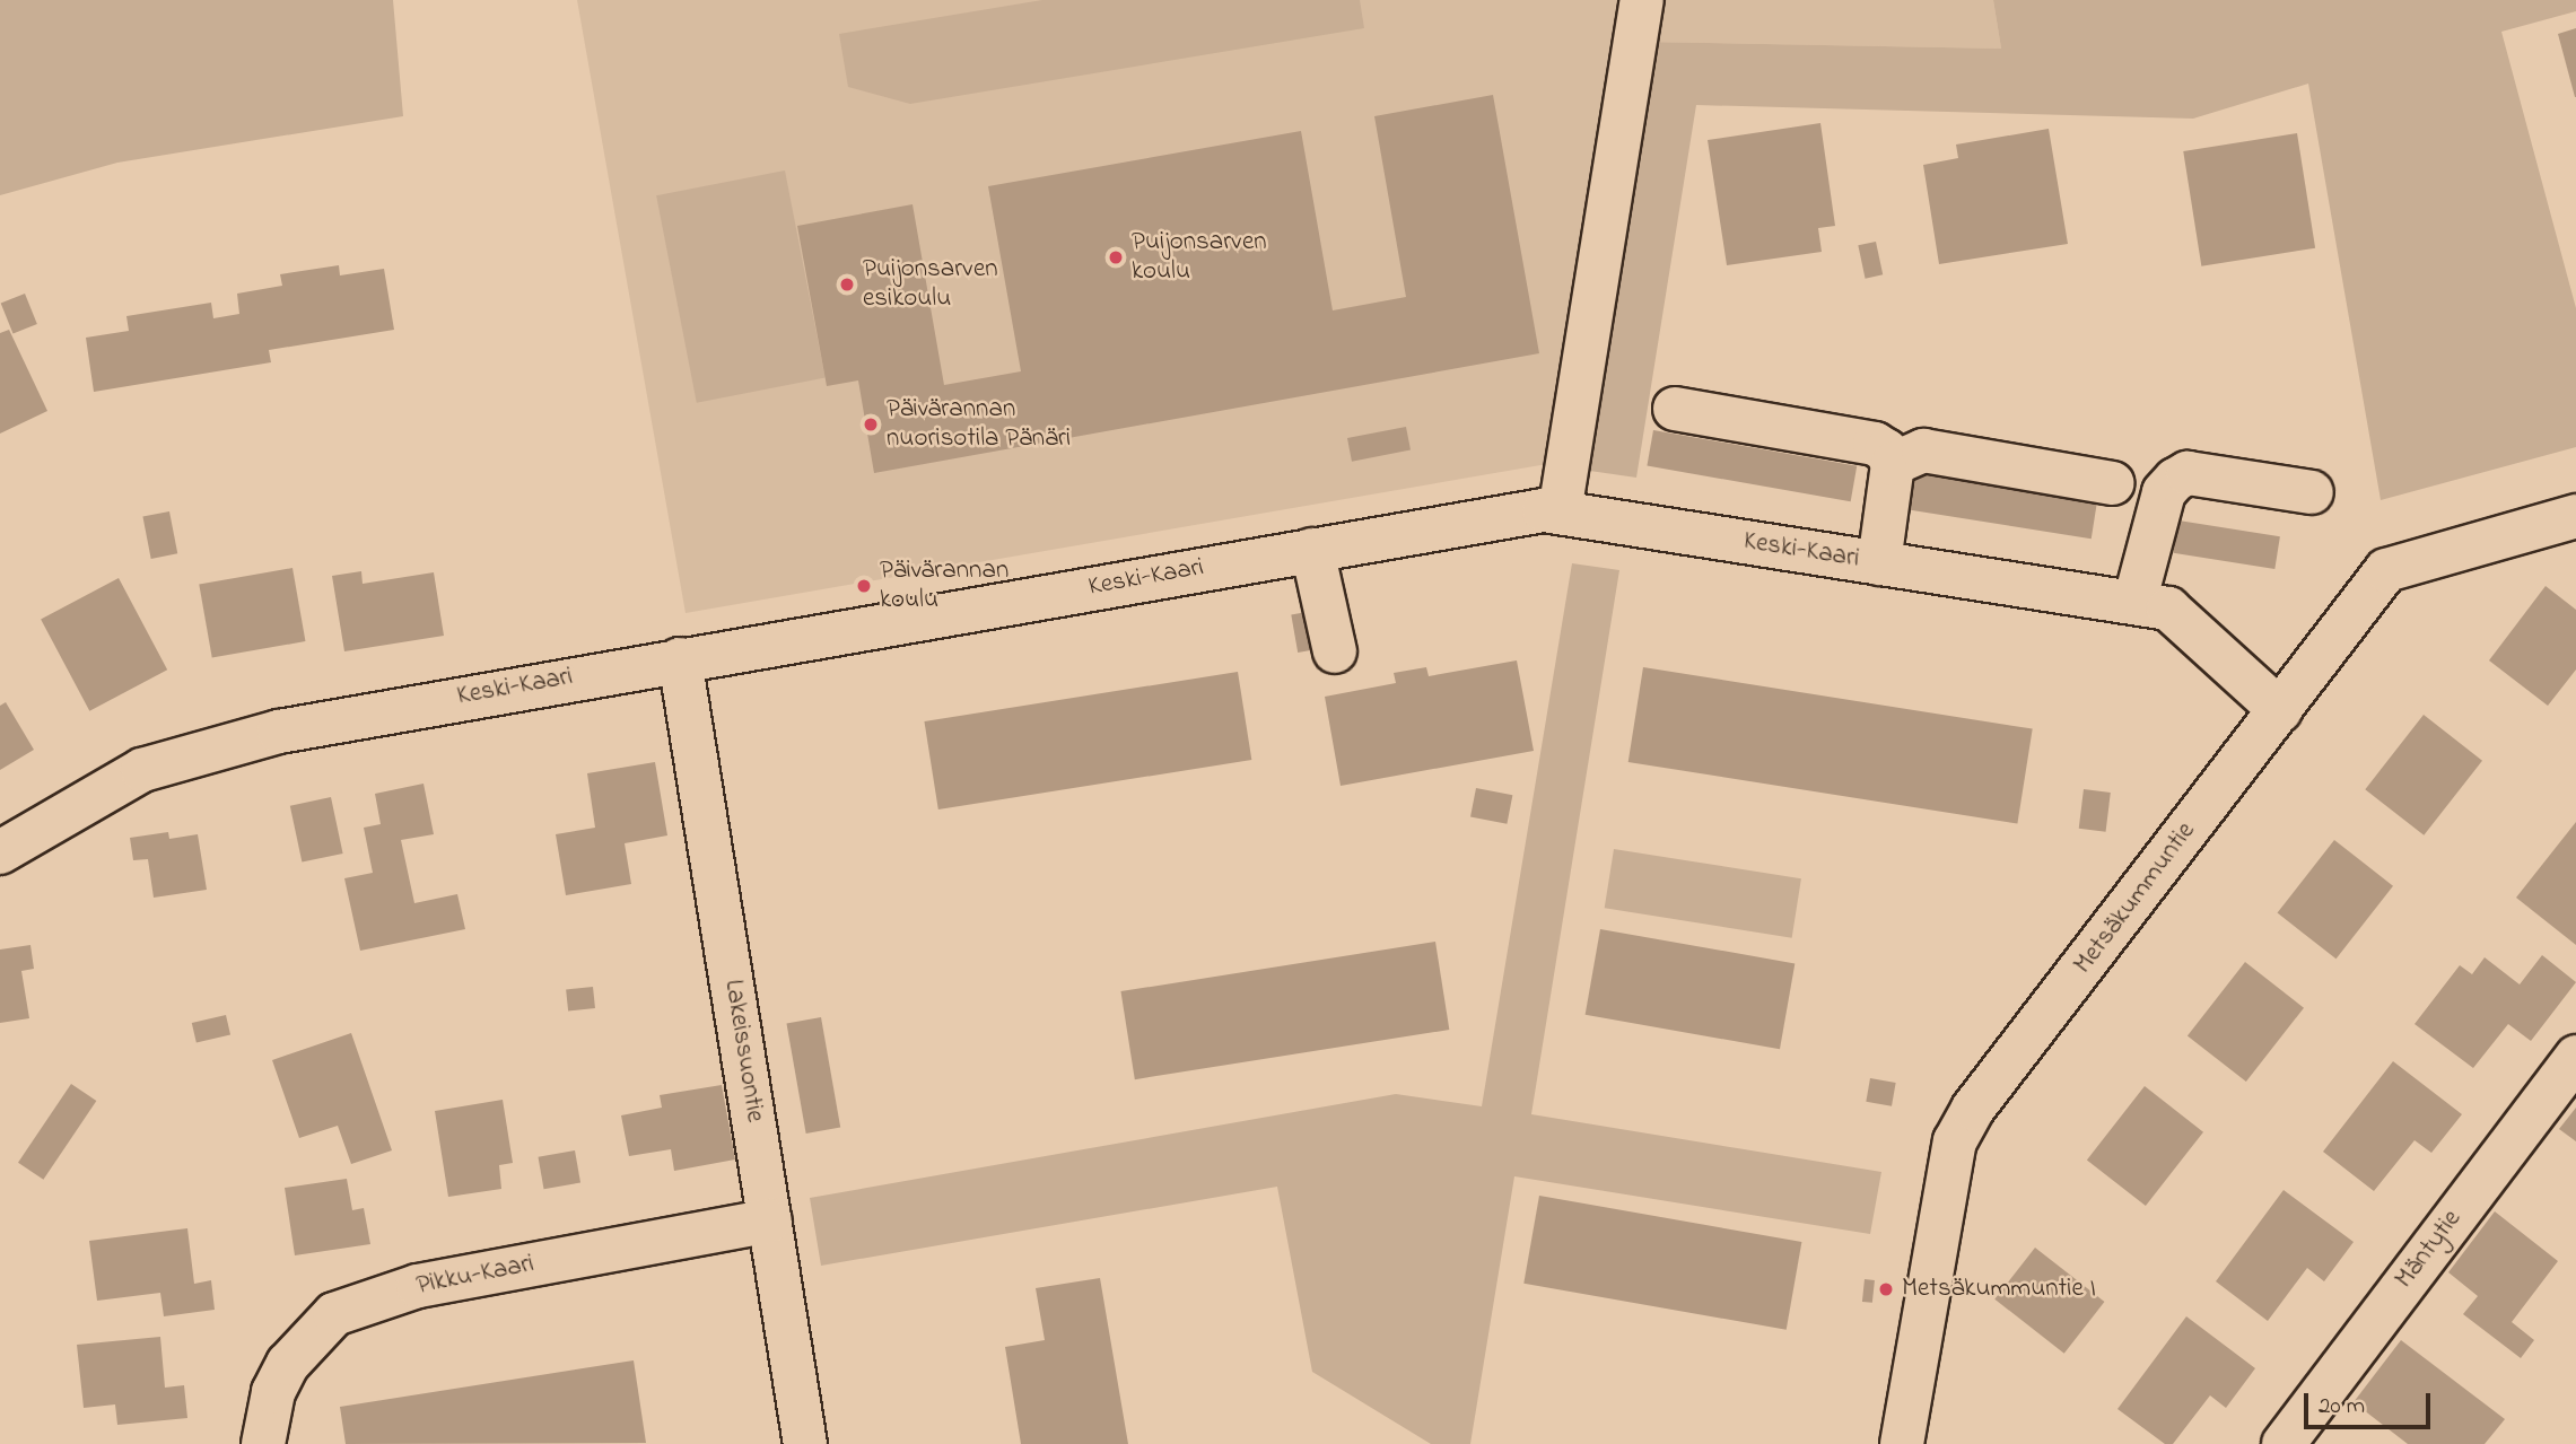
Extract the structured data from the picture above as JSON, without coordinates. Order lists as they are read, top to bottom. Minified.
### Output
{"streets":{"street":["Keski-Kaari","Metsäkummuntie","Lakeissuontie","Mäntytie","Pikku-Kaari"]},"crossings":[["Keski-Kaari","Metsäkummuntie"],["Keski-Kaari","Lakeissuontie"],["Lakeissuontie","Pikku-Kaari"]],"places":["Puijonsarven koulu","Puijonsarven esikoulu","Päivärannan nuorisotila Pänäri","Päivärannan koulu","Metsäkummuntie I"],"scale_bar":"20 m"}
